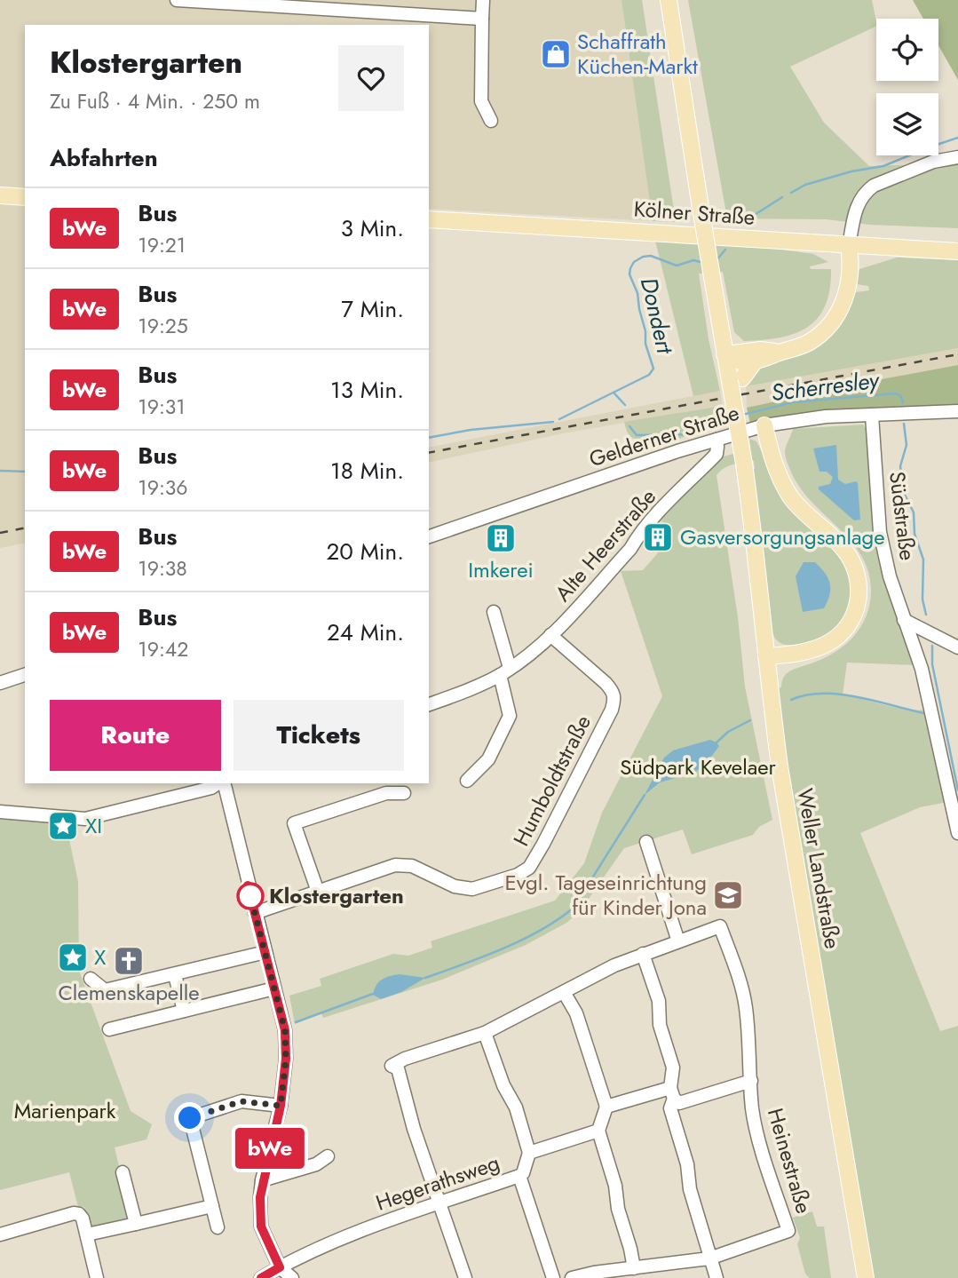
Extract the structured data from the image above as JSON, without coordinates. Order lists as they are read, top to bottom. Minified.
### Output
{"streets":{"main road":["Kölner Straße","Weller Landstraße"],"street":["Gelderner Straße","Südstraße","Alte Heerstraße","Humboldtstraße","Heinestraße","Hegerathsweg"]},"crossings":[["Gelderner Straße","Südstraße"],["Gelderner Straße","Alte Heerstraße"],["Alte Heerstraße","Humboldtstraße"],["Heinestraße","Hegerathsweg"]],"water":["Dondert","Scherresley"],"parks":["Südpark Kevelaer","Marienpark"],"places":{"shop":["Schaffrath Küchen-Markt"],"building":["Gasversorgungsanlage","Imkerei"],"place":["XI","X"],"school or university":["Evgl. Tageseinrichtung für Kinder Jona"],"other":["Klostergarten"],"church":["Clemenskapelle"]},"lines":["bus line bWe"],"page":{"on_map":"bWe","heading":[["Klostergarten","Zu Fuß · 4 Min. · 250 m"],"Abfahrten"],"list":[{"mark":"bWe","name":"Bus","note":"19:21","value":"3 Min."},{"mark":"bWe","name":"Bus","note":"19:25","value":"7 Min."},{"mark":"bWe","name":"Bus","note":"19:31","value":"13 Min."},{"mark":"bWe","name":"Bus","note":"19:36","value":"18 Min."},{"mark":"bWe","name":"Bus","note":"19:38","value":"20 Min."},{"mark":"bWe","name":"Bus","note":"19:42","value":"24 Min."}],"buttons":["Route","Tickets"]}}
